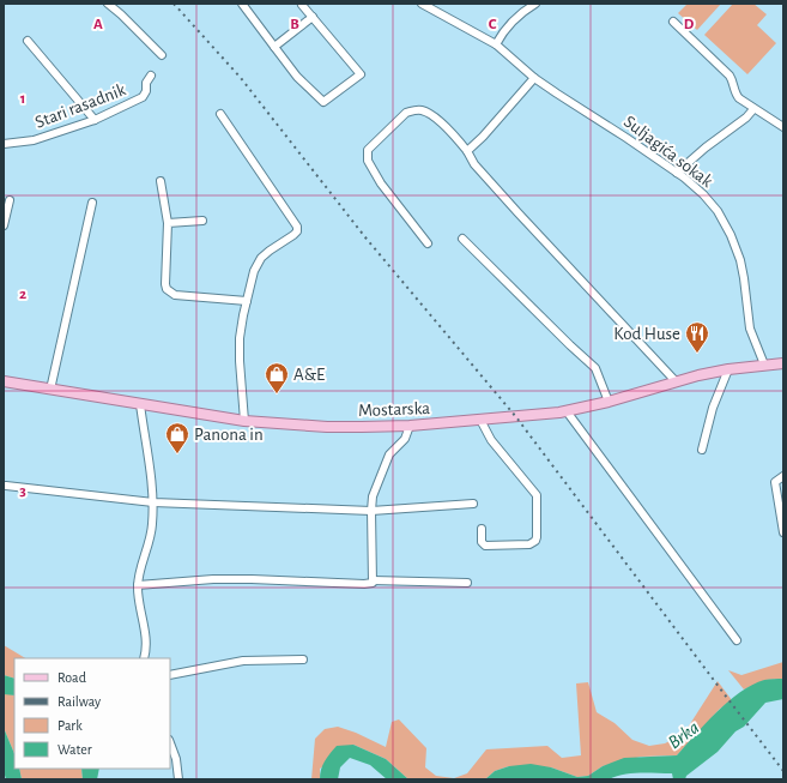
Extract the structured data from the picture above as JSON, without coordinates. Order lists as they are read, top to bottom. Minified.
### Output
{"streets":{"main road":["Mostarska"],"street":["Stari rasadnik","Suljagića sokak"]},"crossings":[["Suljagića sokak","Mostarska"]],"water":["Brka"],"places":{"restaurant":["Kod Huse"],"shop":["A&E","Panona in"]},"legend":["Road","Railway","Park","Water"],"grid":{"columns":["A","B","C","D"],"rows":["1","2","3"]}}
